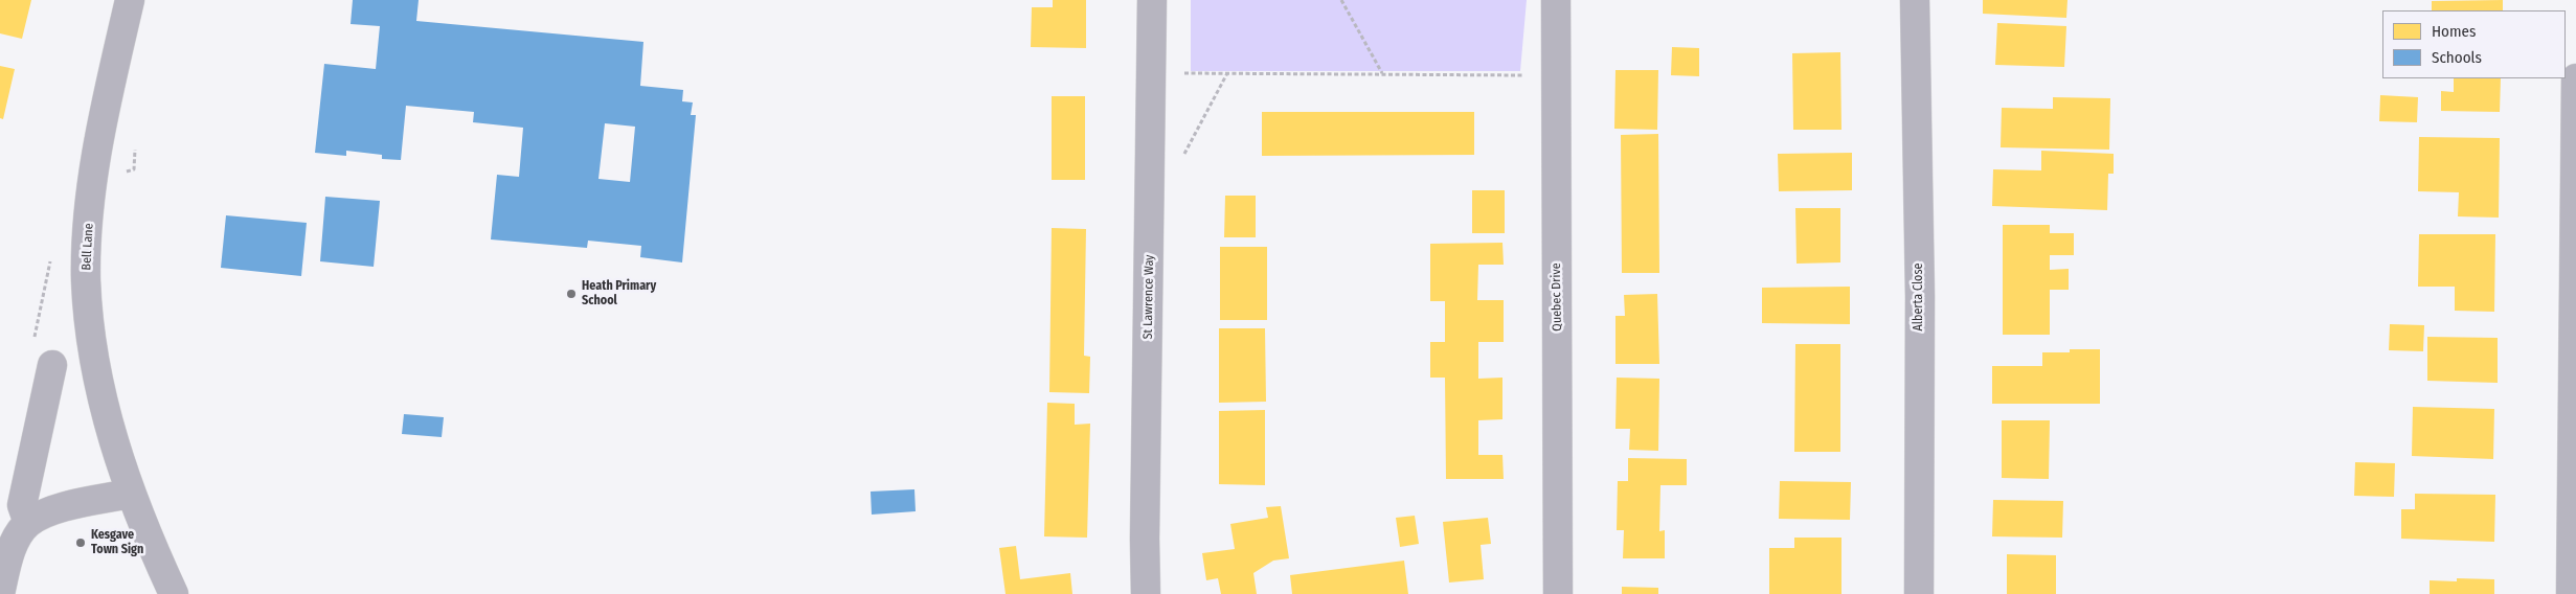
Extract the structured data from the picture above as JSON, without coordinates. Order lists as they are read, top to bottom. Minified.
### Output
{"streets":{"street":["Bell Lane","St Lawrence Way","Quebec Drive","Alberta Close"]},"places":["Heath Primary School","Kesgave Town Sign"],"legend":["Homes","Schools"]}
